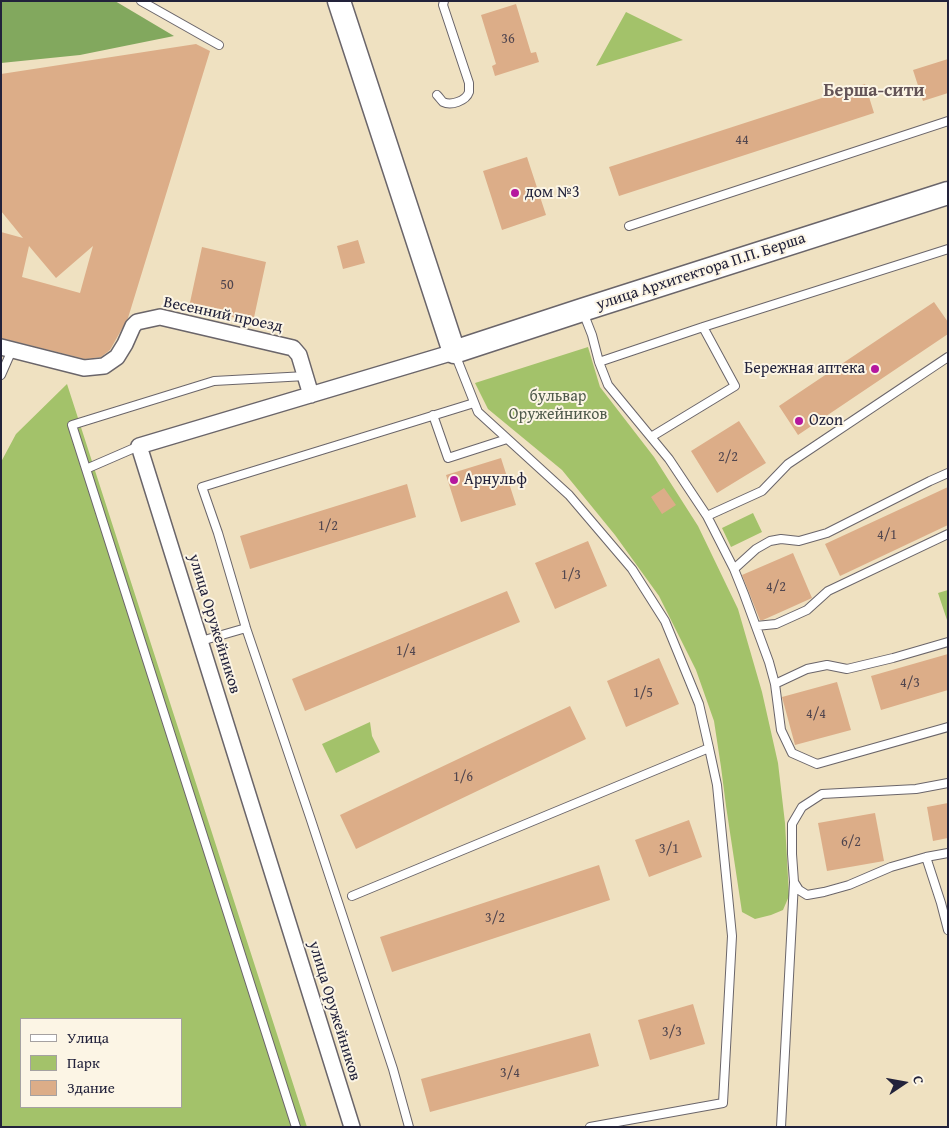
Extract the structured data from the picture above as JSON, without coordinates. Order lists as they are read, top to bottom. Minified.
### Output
{"streets":{"street":["улица Архитектора П.П. Берша","Весенний проезд","улица Оружейников"]},"districts":["Берша-сити"],"parks":["бульвар Оружейников"],"places":["дом №3","Бережная аптека","Ozon","Арнульф"],"house_numbers":["36","44","50","2/2","1/2","4/1","1/3","4/2","1/4","4/3","1/5","4/4","1/6","6/2","3/1","3/2","3/3","3/4"],"legend":["Улица","Парк","Здание"],"north":"right"}
